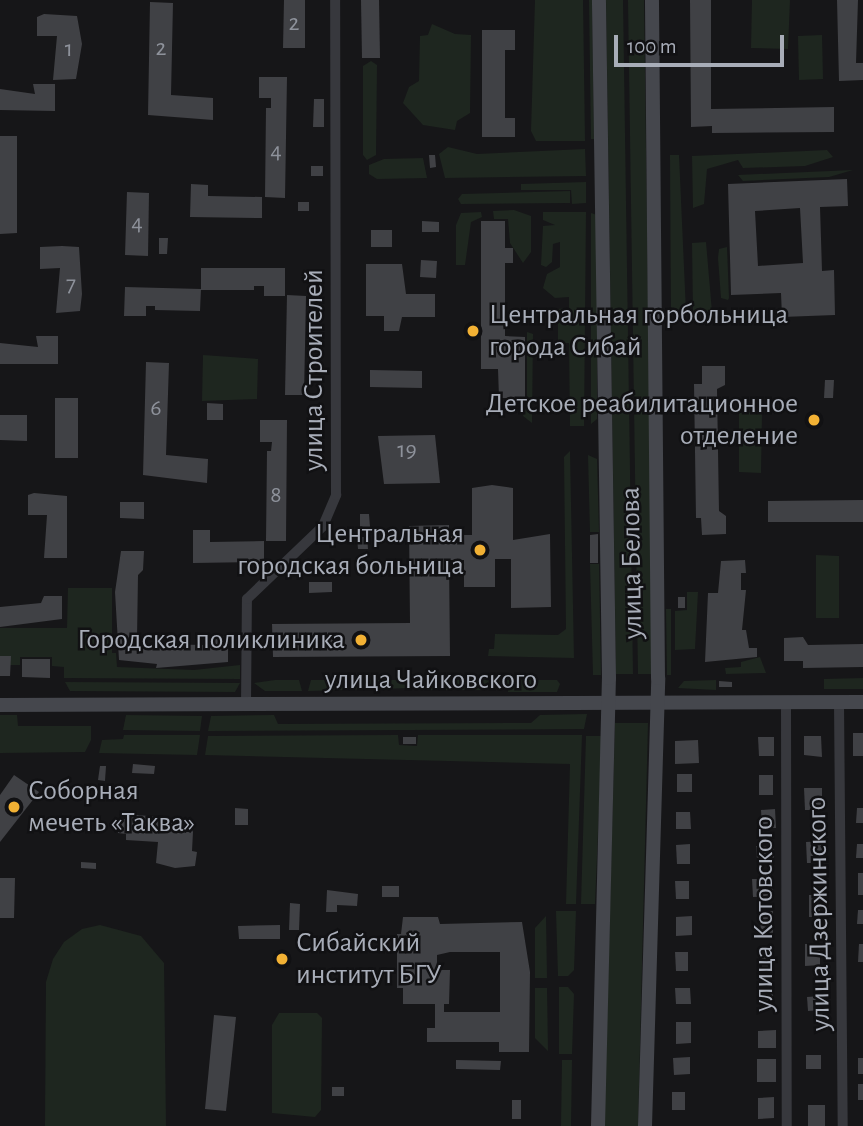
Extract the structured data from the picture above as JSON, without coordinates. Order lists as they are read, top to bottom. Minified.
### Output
{"streets":{"main road":["улица Белова","улица Чайковского"],"street":["улица Строителей","улица Котовского","улица Дзержинского"]},"crossings":[["улица Строителей","улица Чайковского"],["улица Белова","улица Чайковского"],["улица Чайковского","улица Котовского"],["улица Чайковского","улица Дзержинского"]],"places":["Центральная горбольница города Сибай","Детское реабилитационное отделение","Центральная городская больница","Городская поликлиника","Соборная мечеть «Таква»","Сибайский институт БГУ"],"house_numbers":["2","2","1","4","4","7","6","19","8"],"scale_bar":"100 m"}
